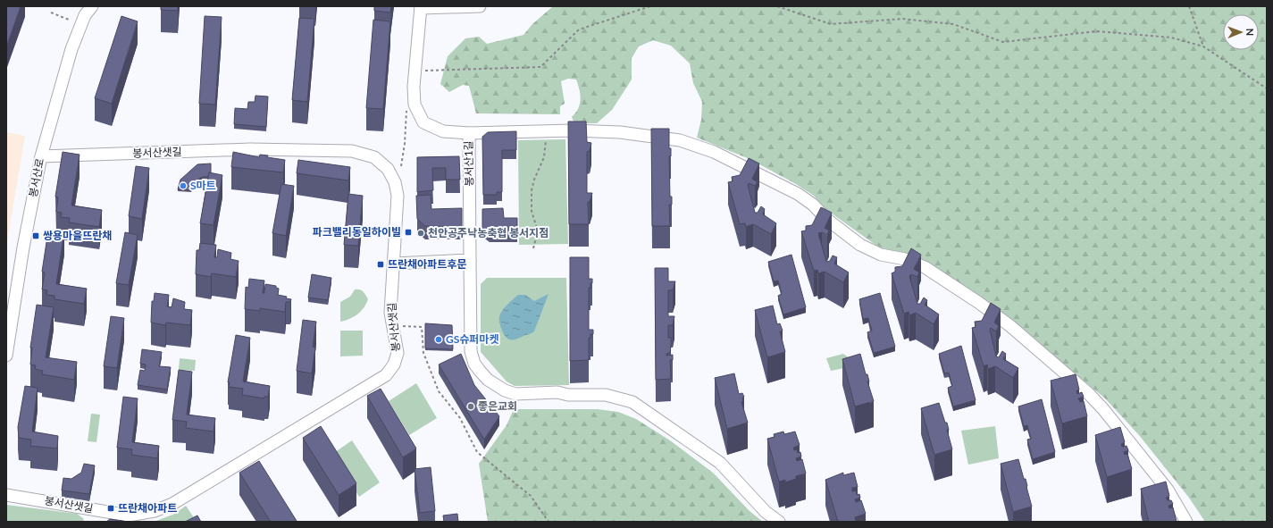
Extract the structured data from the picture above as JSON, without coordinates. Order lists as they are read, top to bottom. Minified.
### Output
{"streets":{"street":["봉서산샛길","봉서산1길","봉서산로"]},"crossings":[["봉서산샛길","봉서산로"]],"places":{"other":["S마트","천안공주낙농축협 봉서지점","GS슈퍼마켓","좋은교회"],"transit":["파크밸리동일하이빌","쌍용마을뜨란채","뜨란채아파트후문","뜨란채아파트"]},"north":"right"}
